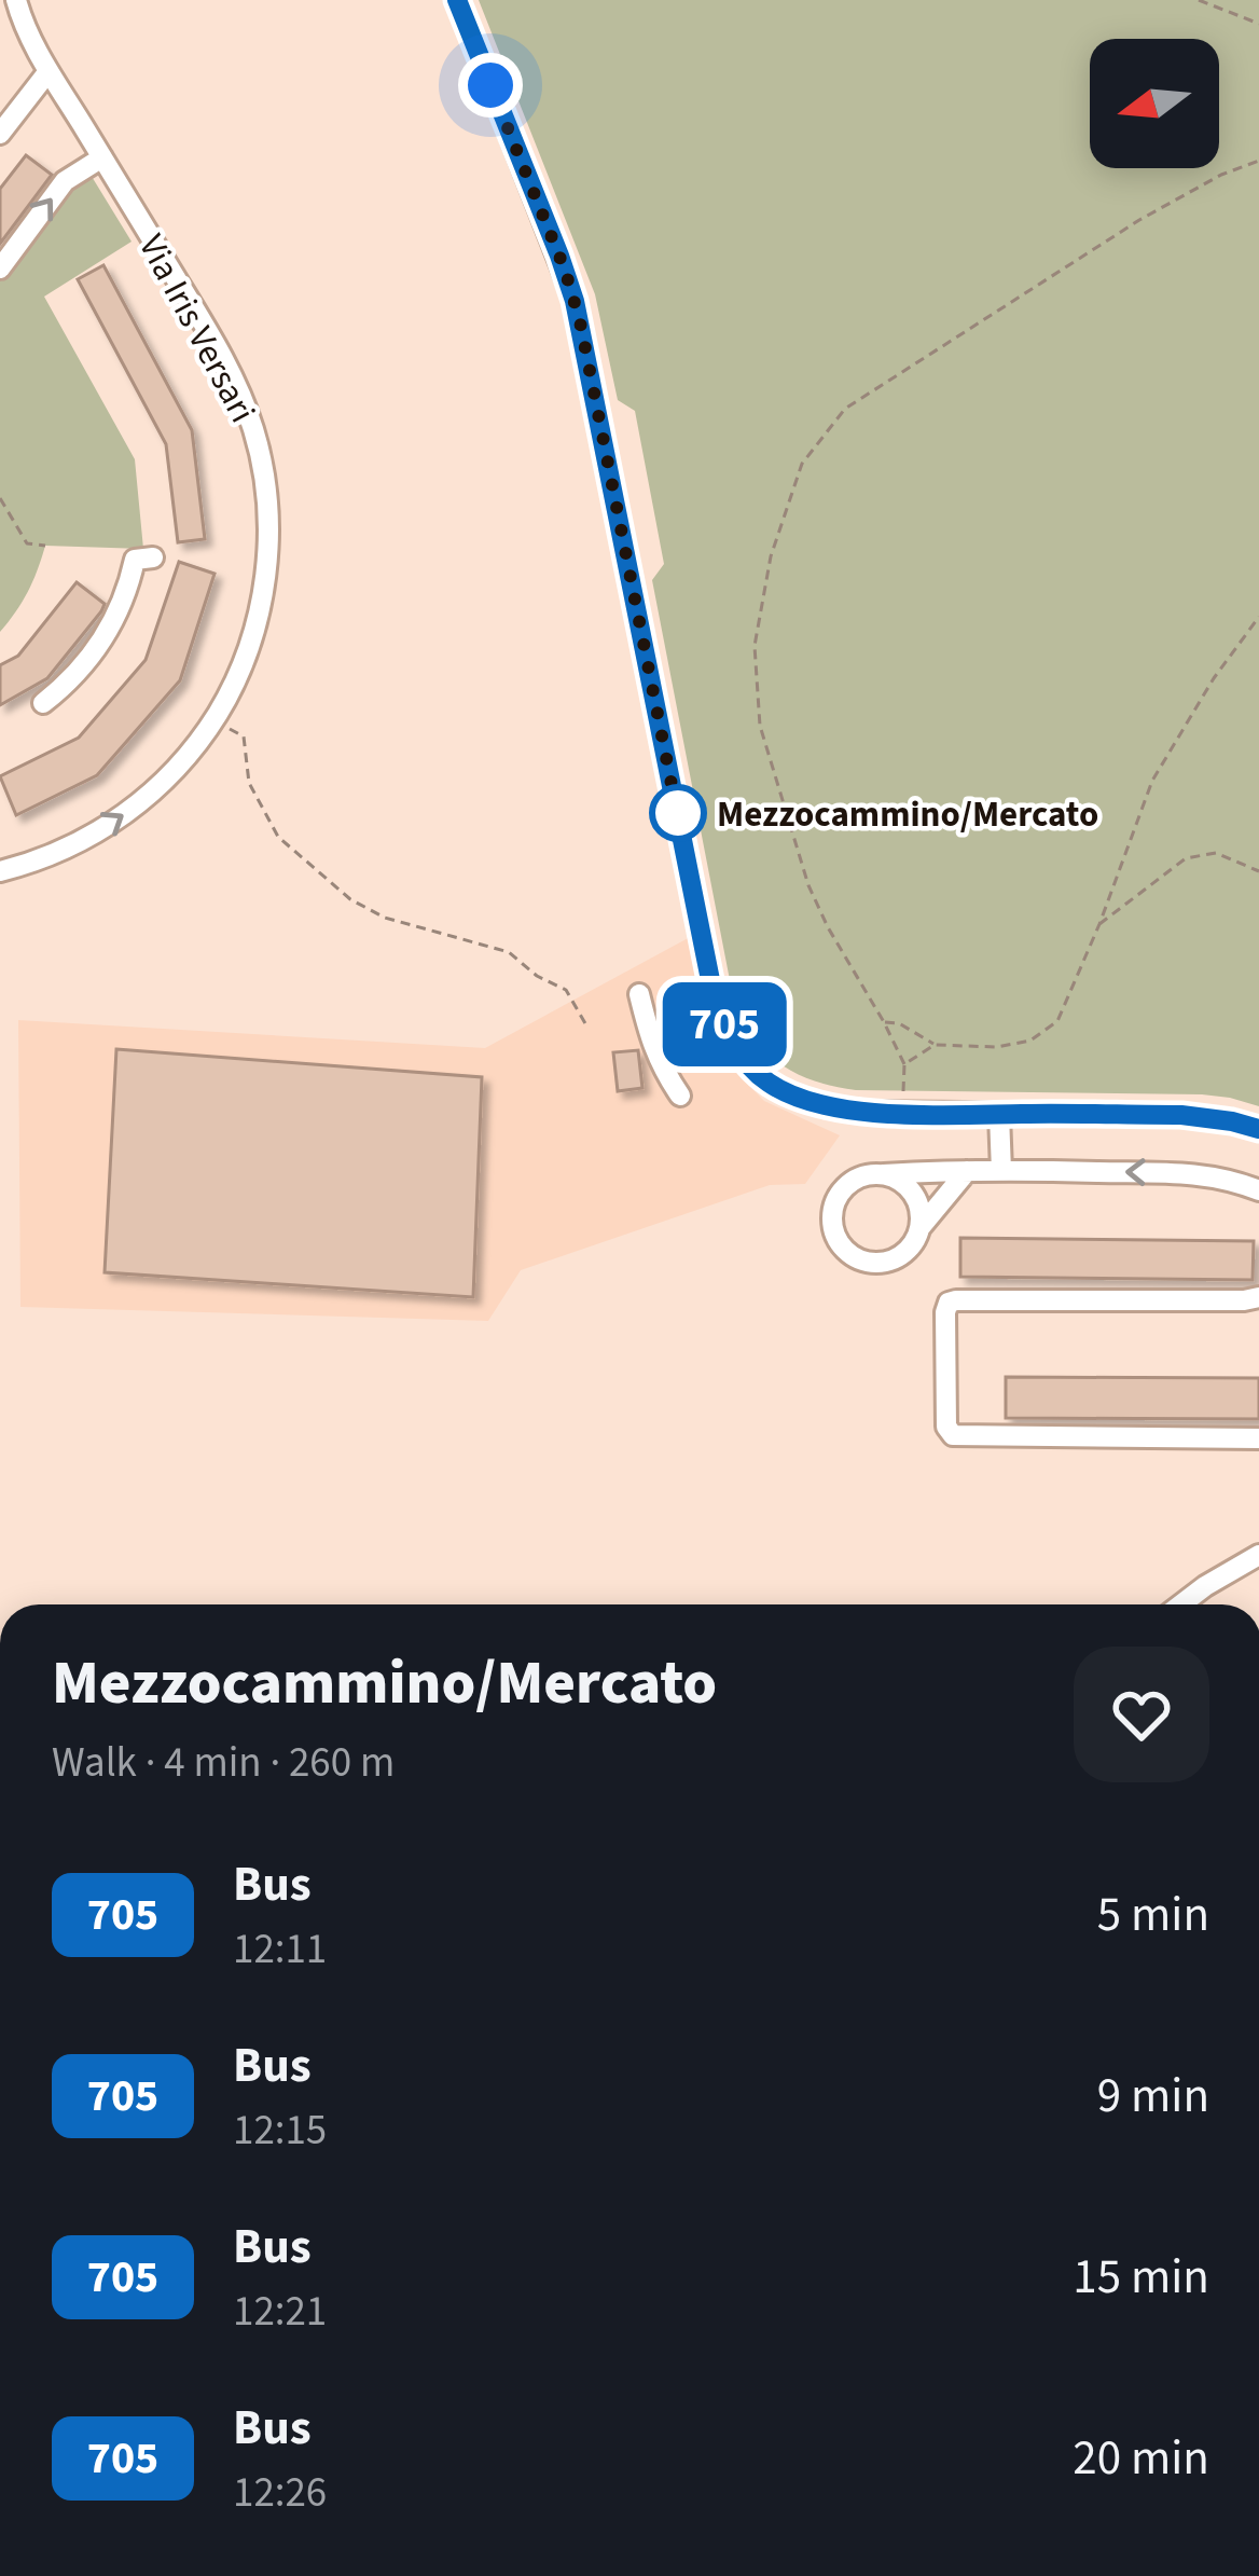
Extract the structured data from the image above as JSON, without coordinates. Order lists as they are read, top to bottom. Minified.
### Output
{"streets":{"street":["Via Iris Versari"]},"one_way":["Via Iris Versari"],"places":["Mezzocammino/Mercato"],"lines":["bus line 705"],"north":"left","page":{"on_map":"705","heading":["Mezzocammino/Mercato","Walk · 4 min · 260 m"],"list":[{"mark":"705","name":"Bus","note":"12:11","value":"5 min"},{"mark":"705","name":"Bus","note":"12:15","value":"9 min"},{"mark":"705","name":"Bus","note":"12:21","value":"15 min"},{"mark":"705","name":"Bus","note":"12:26","value":"20 min"}]}}
